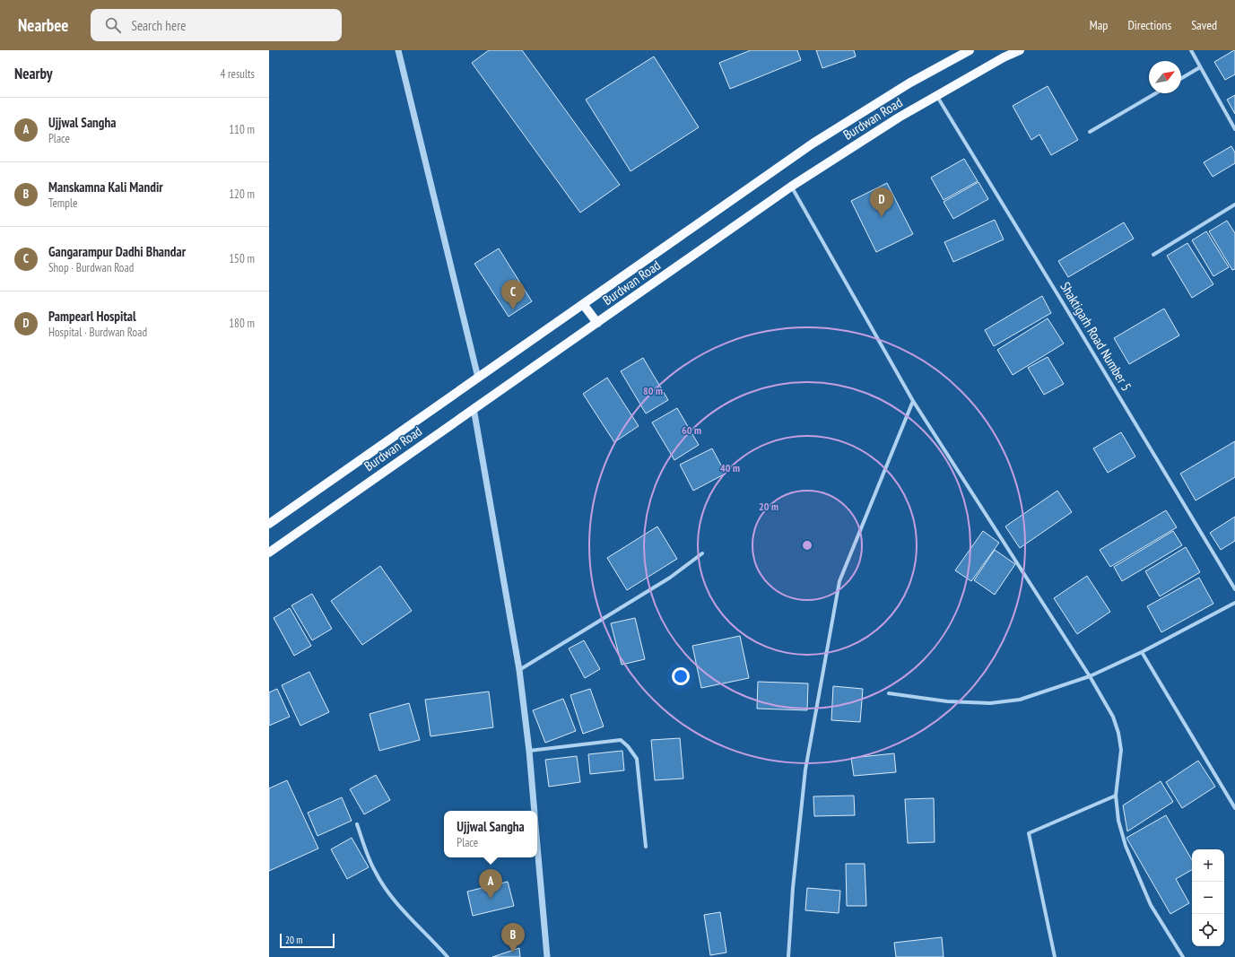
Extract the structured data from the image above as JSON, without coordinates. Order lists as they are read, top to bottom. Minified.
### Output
{"streets":{"main road":["Burdwan Road"],"street":["Shaktigarh Road Number 5"]},"crossings":[["Burdwan Road","Shaktigarh Road Number 5"]],"scale_bar":"20 m","north":"top right","page":{"header":"Nearbee","search":"Search here","nav":["Map","Directions","Saved"],"heading":["Nearby","4 results"],"list":[{"mark":"A","name":"Ujjwal Sangha","note":"Place","value":"110 m"},{"mark":"B","name":"Manskamna Kali Mandir","note":"Temple","value":"120 m"},{"mark":"C","name":"Gangarampur Dadhi Bhandar","note":"Shop · Burdwan Road","value":"150 m"},{"mark":"D","name":"Pampearl Hospital","note":"Hospital · Burdwan Road","value":"180 m"}],"pins":["D","C","A","B"],"popup":["Ujjwal Sangha","Place"],"map_buttons":["+","−"],"scale":"20 m"},"rings":["80 m","60 m","40 m","20 m"]}
